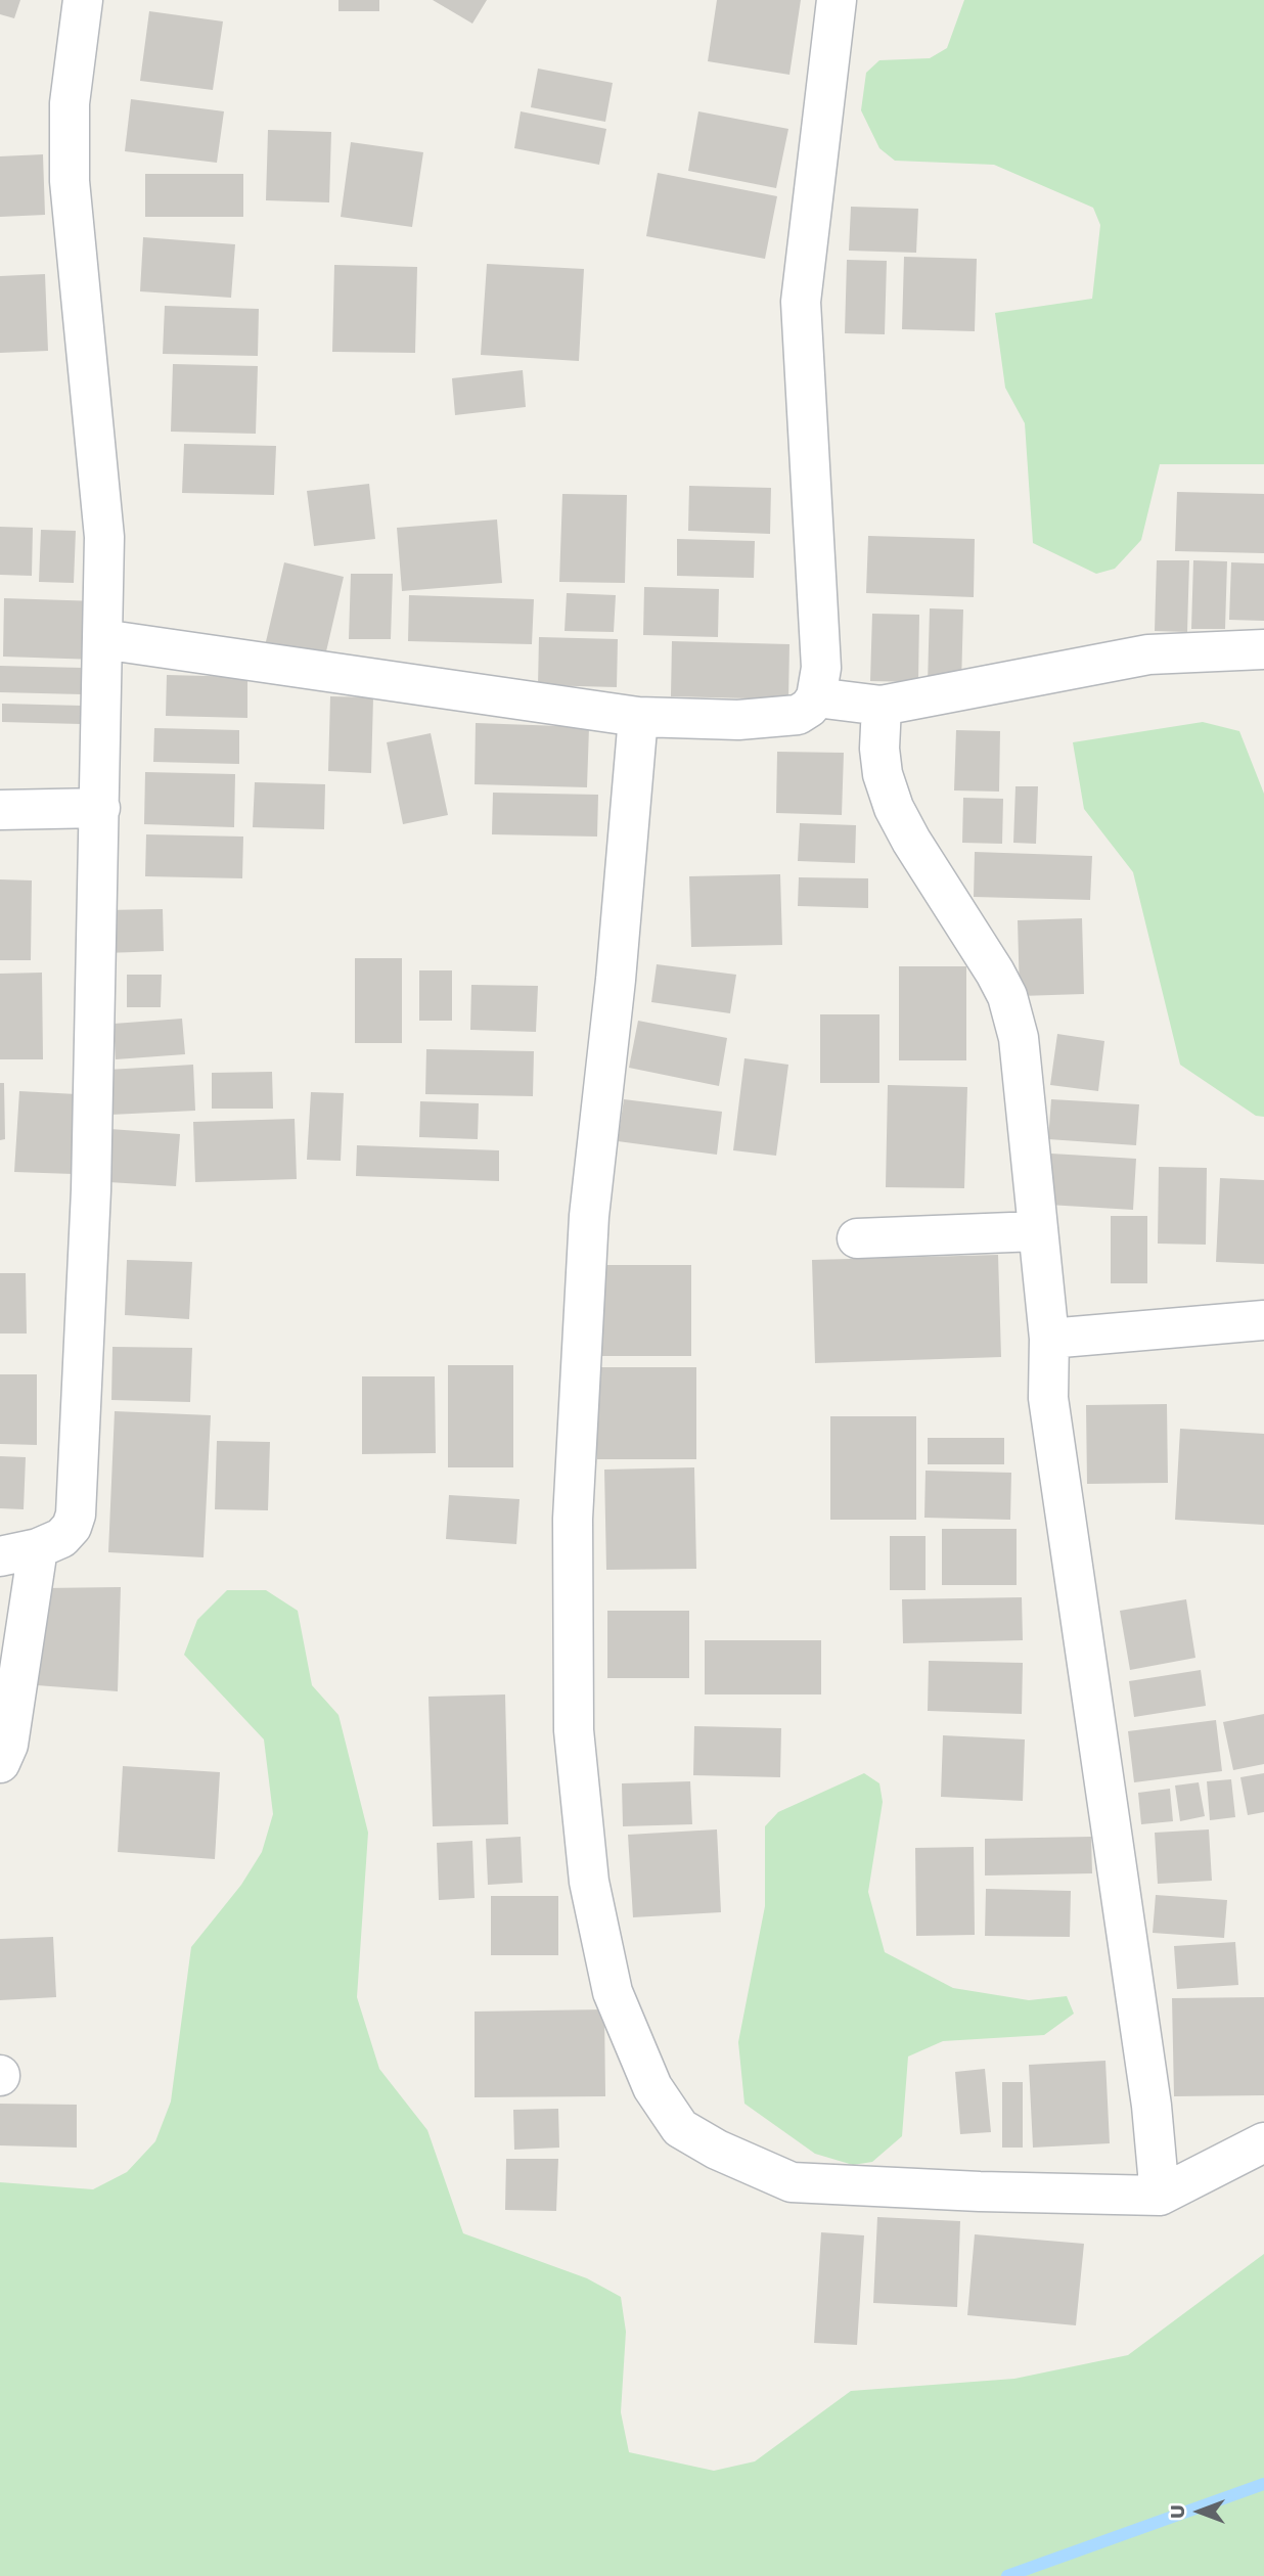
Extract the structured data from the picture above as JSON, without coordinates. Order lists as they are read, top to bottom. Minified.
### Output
{"north":"left"}
